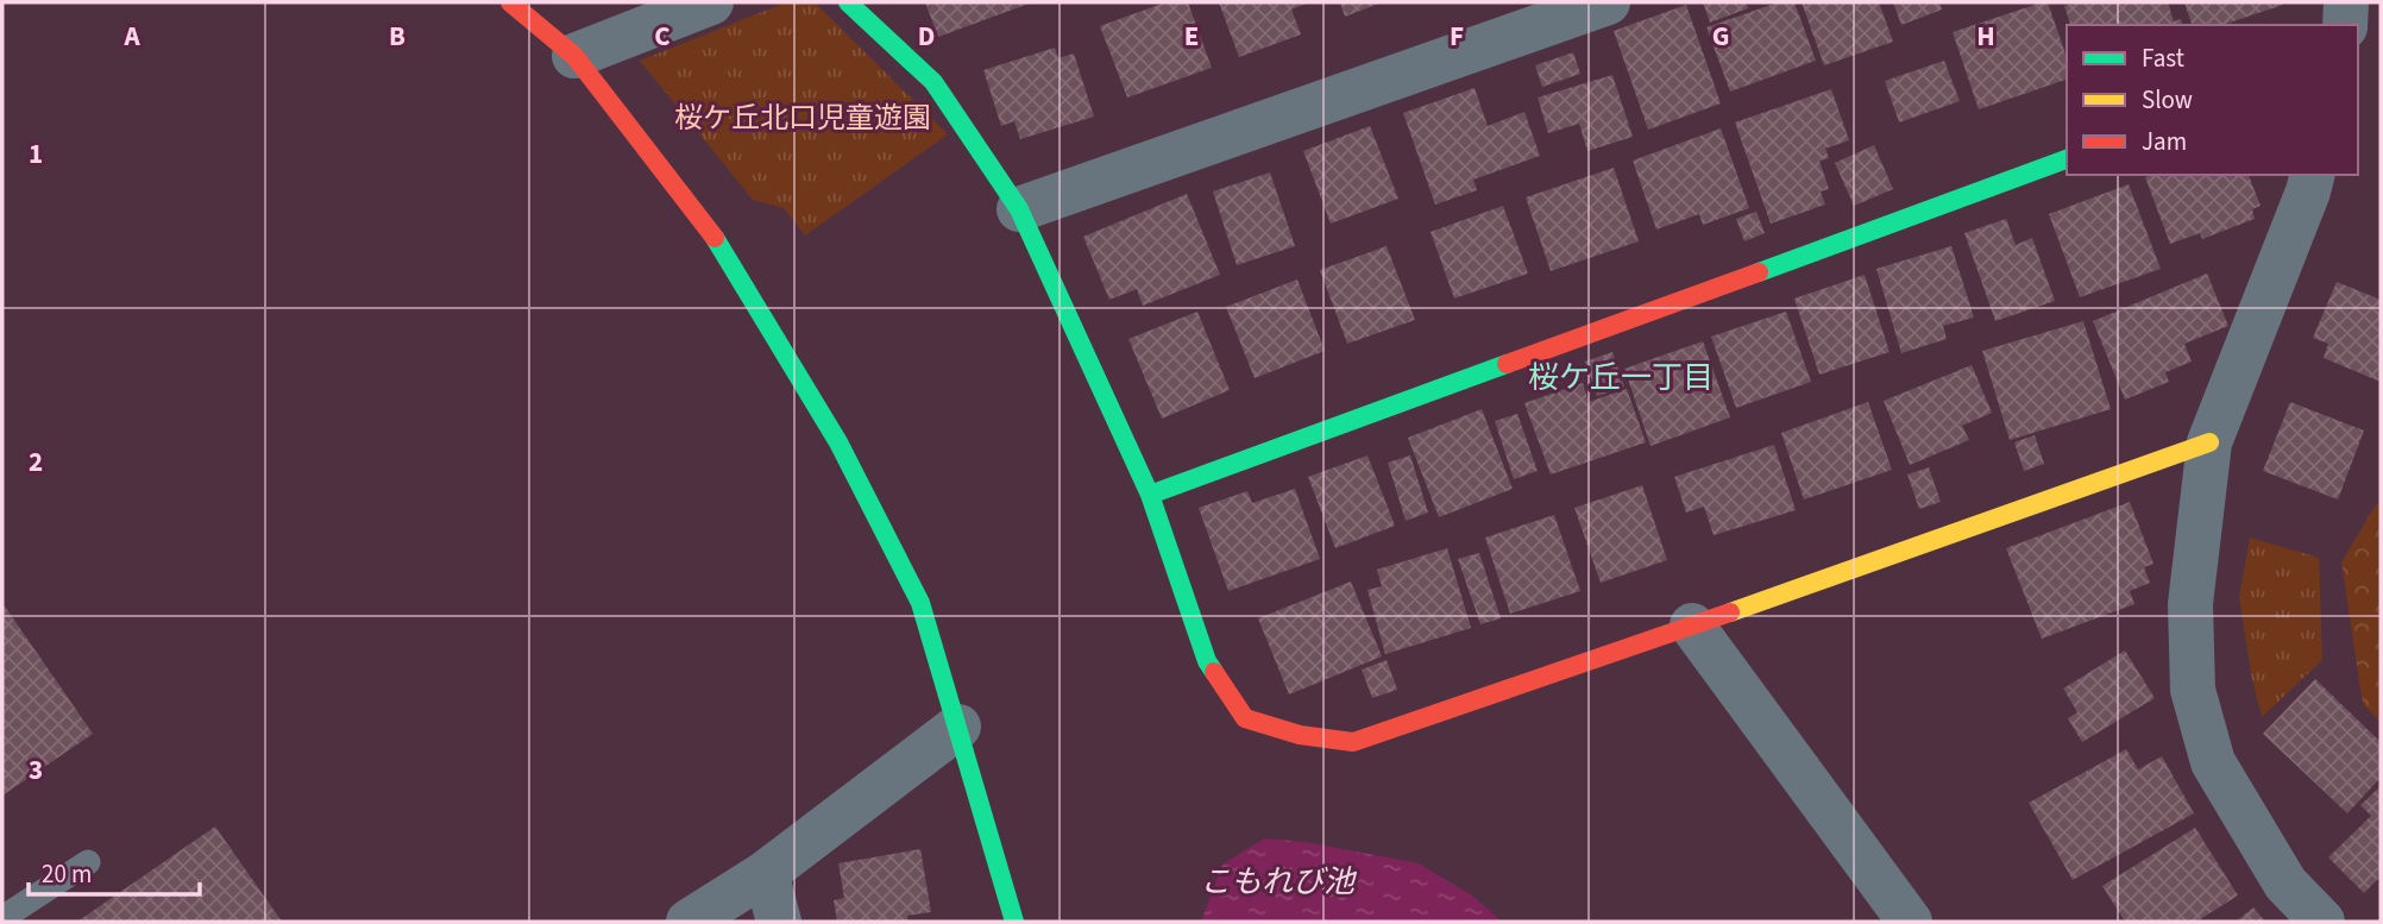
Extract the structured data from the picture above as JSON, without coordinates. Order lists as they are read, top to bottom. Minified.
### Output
{"districts":["桜ケ丘一丁目"],"water":["こもれび池"],"parks":["桜ケ丘北口児童遊園"],"legend":["Fast","Slow","Jam"],"scale_bar":"20 m","grid":{"columns":["A","B","C","D","E","F","G","H"],"rows":["1","2","3"]}}
